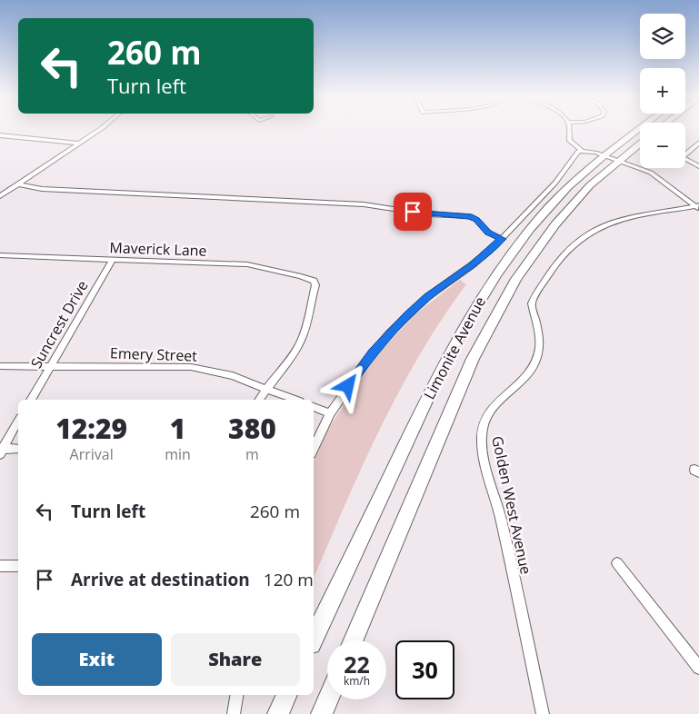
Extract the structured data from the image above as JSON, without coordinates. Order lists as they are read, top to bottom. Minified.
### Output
{"streets":{"main road":["Limonite Avenue"],"street":["Maverick Lane","Suncrest Drive","Emery Street","Golden West Avenue"]},"crossings":[["Maverick Lane","Suncrest Drive"],["Maverick Lane","Emery Street"],["Suncrest Drive","Emery Street"]],"page":{"map_buttons":["+","−"],"turn":["260 m","Turn left"],"eta":["12:29","Arrival","1","min","380","m"],"list":[{"name":"Turn left","value":"260 m"},{"name":"Arrive at destination","value":"120 m"}],"buttons":["Exit","Share"],"speed":"22 km/h","limit":"30"}}
